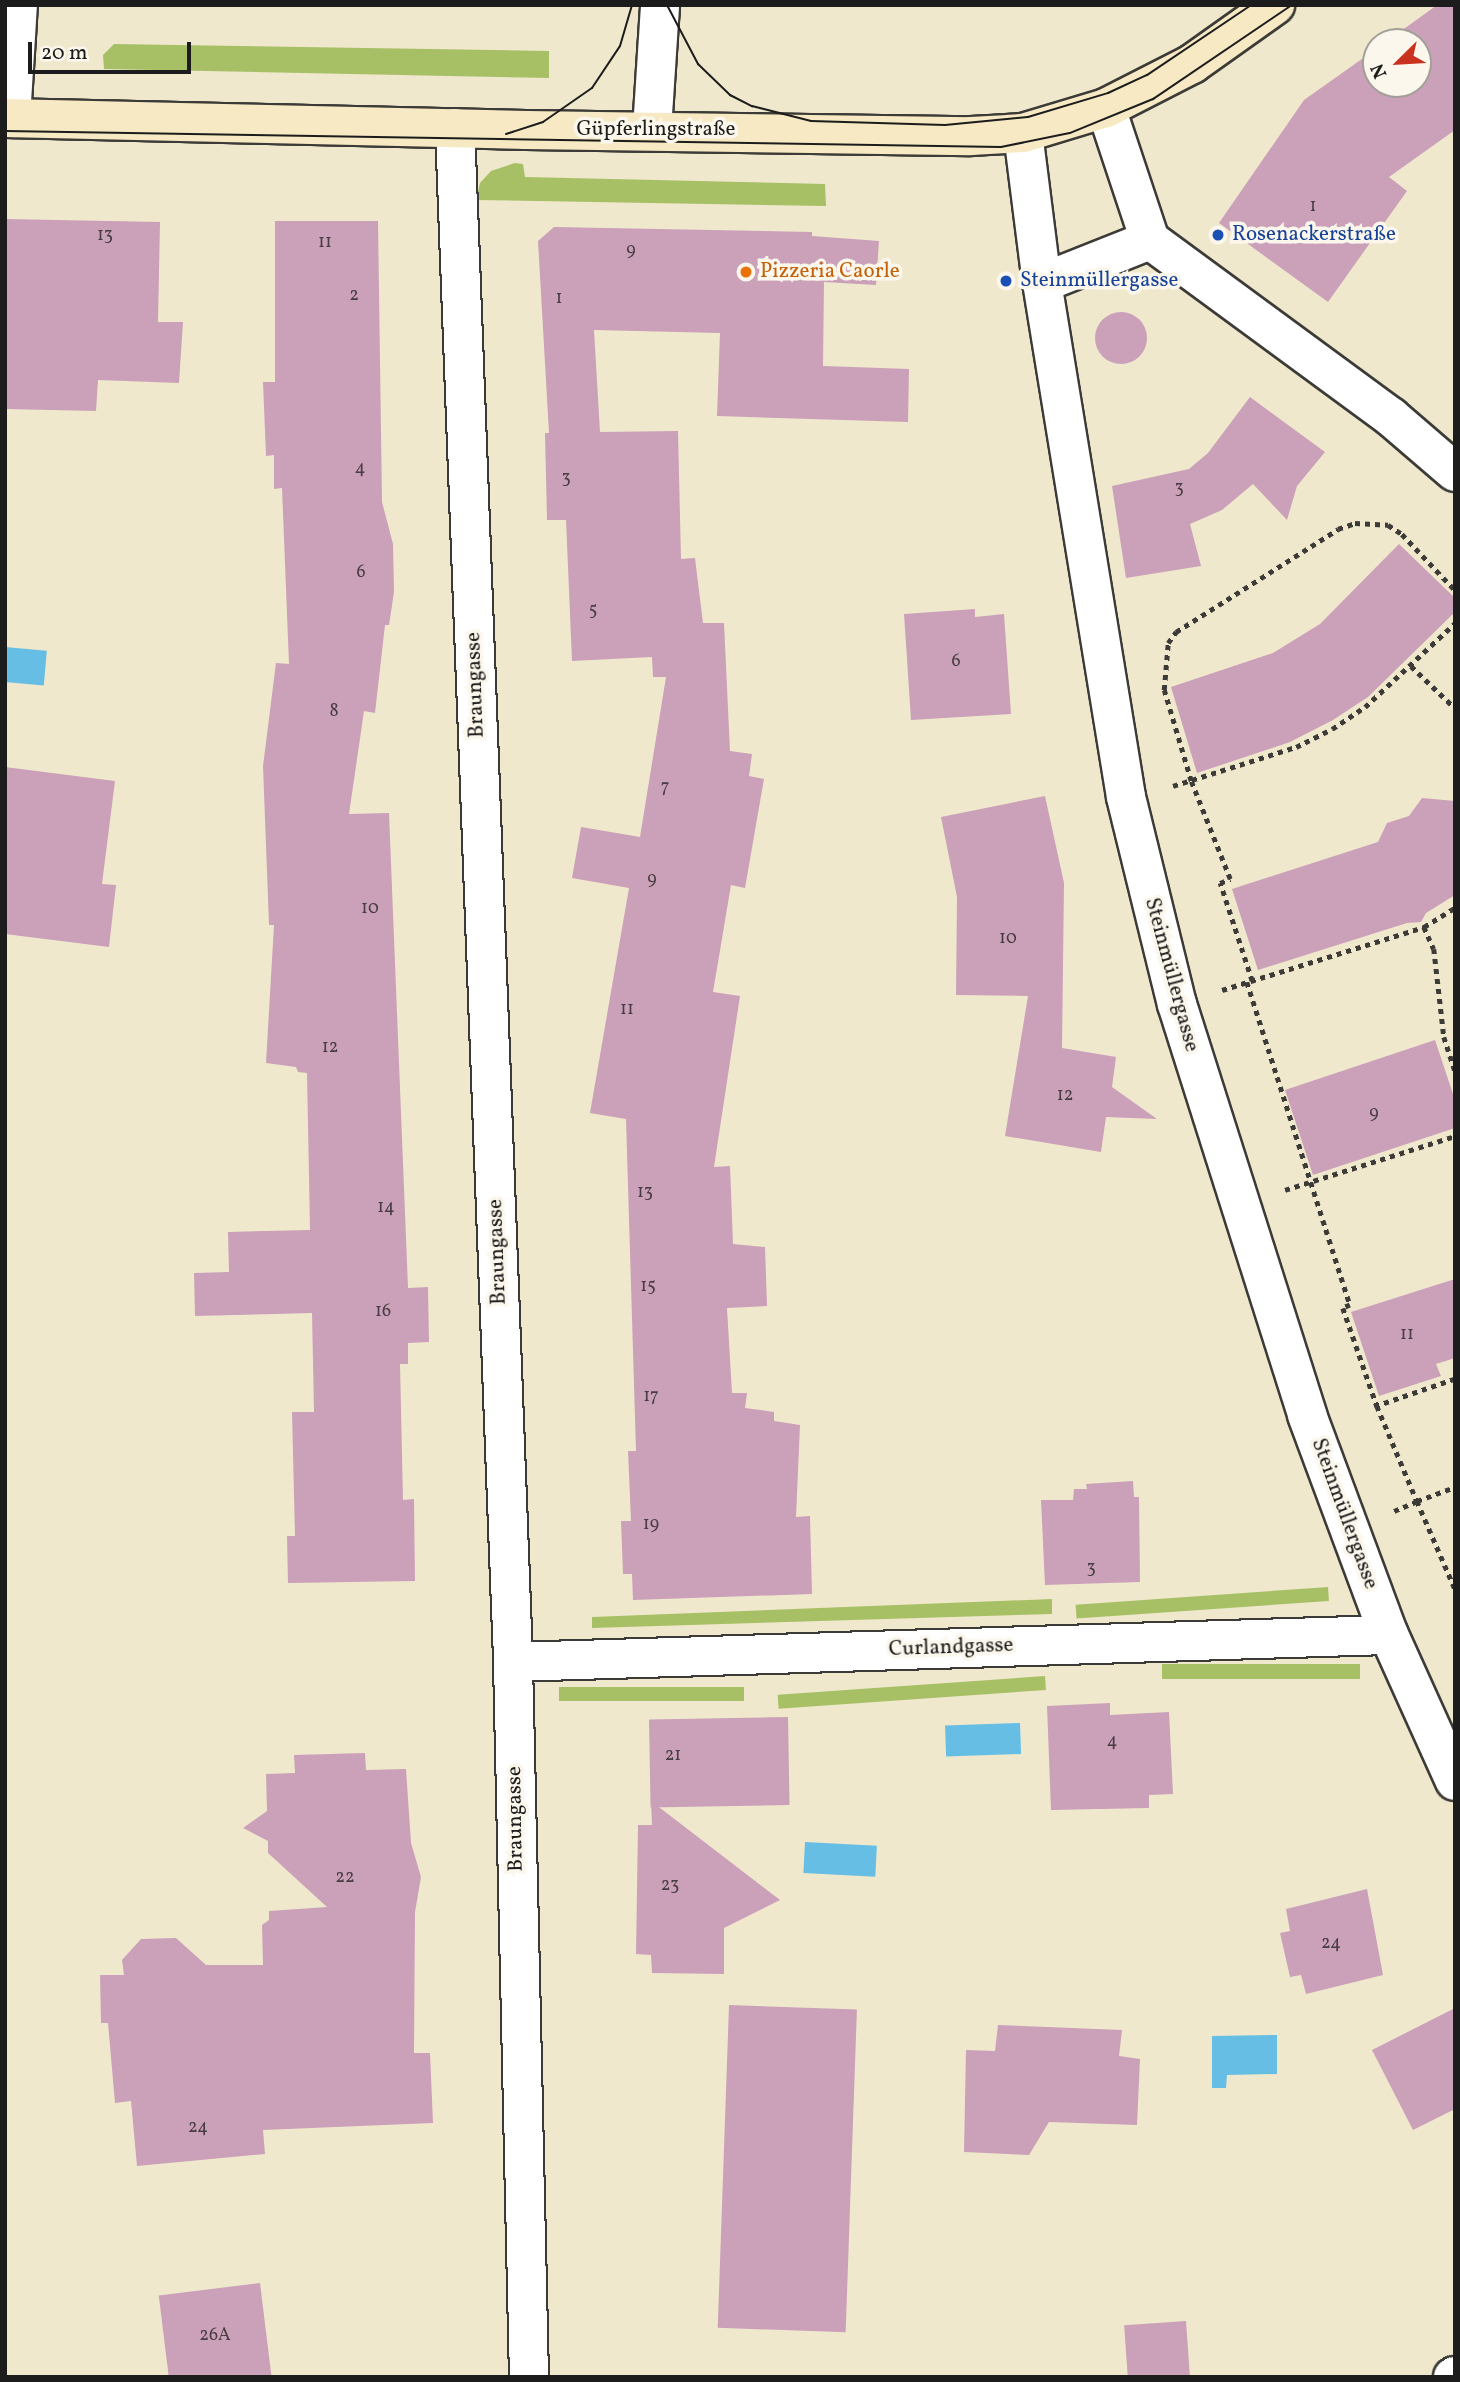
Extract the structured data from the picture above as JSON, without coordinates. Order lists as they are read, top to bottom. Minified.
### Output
{"streets":{"main road":["Güpferlingstraße"],"street":["Braungasse","Steinmüllergasse","Curlandgasse"]},"crossings":[["Güpferlingstraße","Braungasse"],["Güpferlingstraße","Steinmüllergasse"],["Braungasse","Curlandgasse"],["Steinmüllergasse","Curlandgasse"]],"places":["Rosenackerstraße","Pizzeria Caorle","Steinmüllergasse"],"house_numbers":["1","13","11","9","2","1","4","3","3","6","5","6","8","7","9","10","10","11","12","12","9","13","14","15","16","11","17","19","3","4","21","22","23","24","24","26A"],"scale_bar":"20 m","north":"bottom left"}
